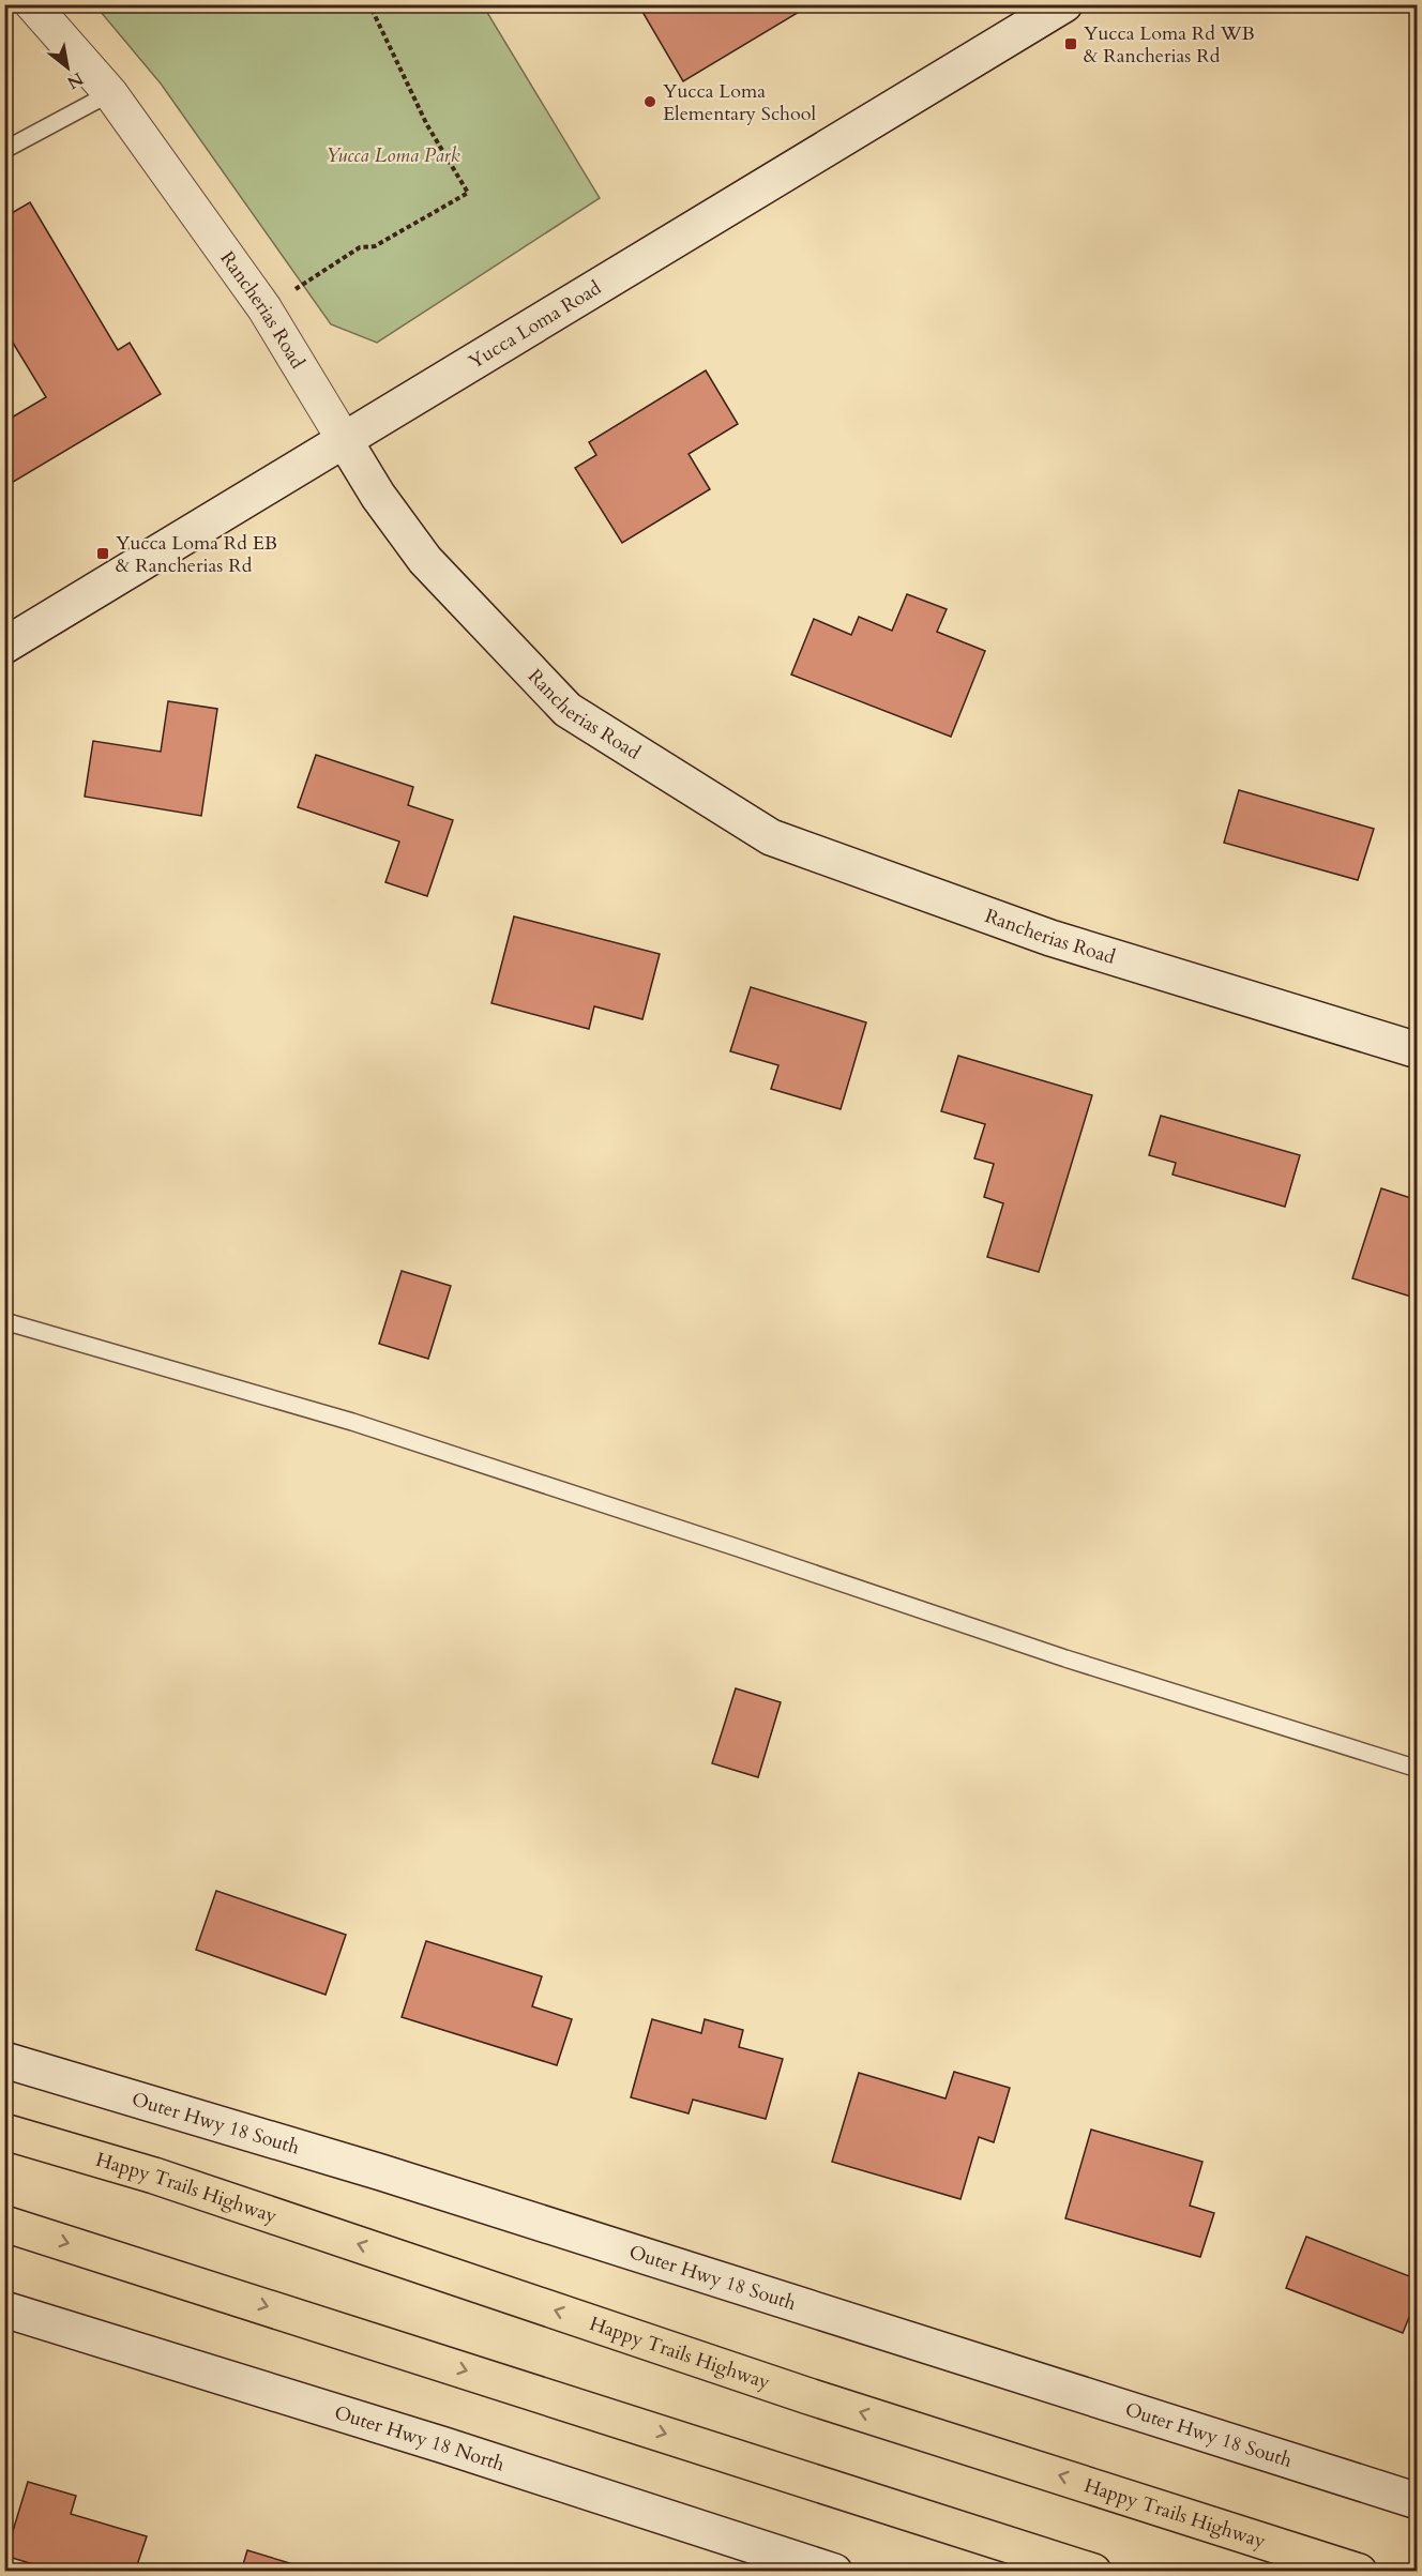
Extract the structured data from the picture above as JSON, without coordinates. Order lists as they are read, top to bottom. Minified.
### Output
{"streets":{"main road":["Happy Trails Highway"],"street":["Rancherias Road","Yucca Loma Road","Outer Hwy 18 South","Outer Hwy 18 North"]},"crossings":[["Rancherias Road","Yucca Loma Road"]],"parks":["Yucca Loma Park"],"places":{"transit":["Yucca Loma Rd WB & Rancherias Rd","Yucca Loma Rd EB & Rancherias Rd"],"other":["Yucca Loma Elementary School"]},"north":"bottom right"}
